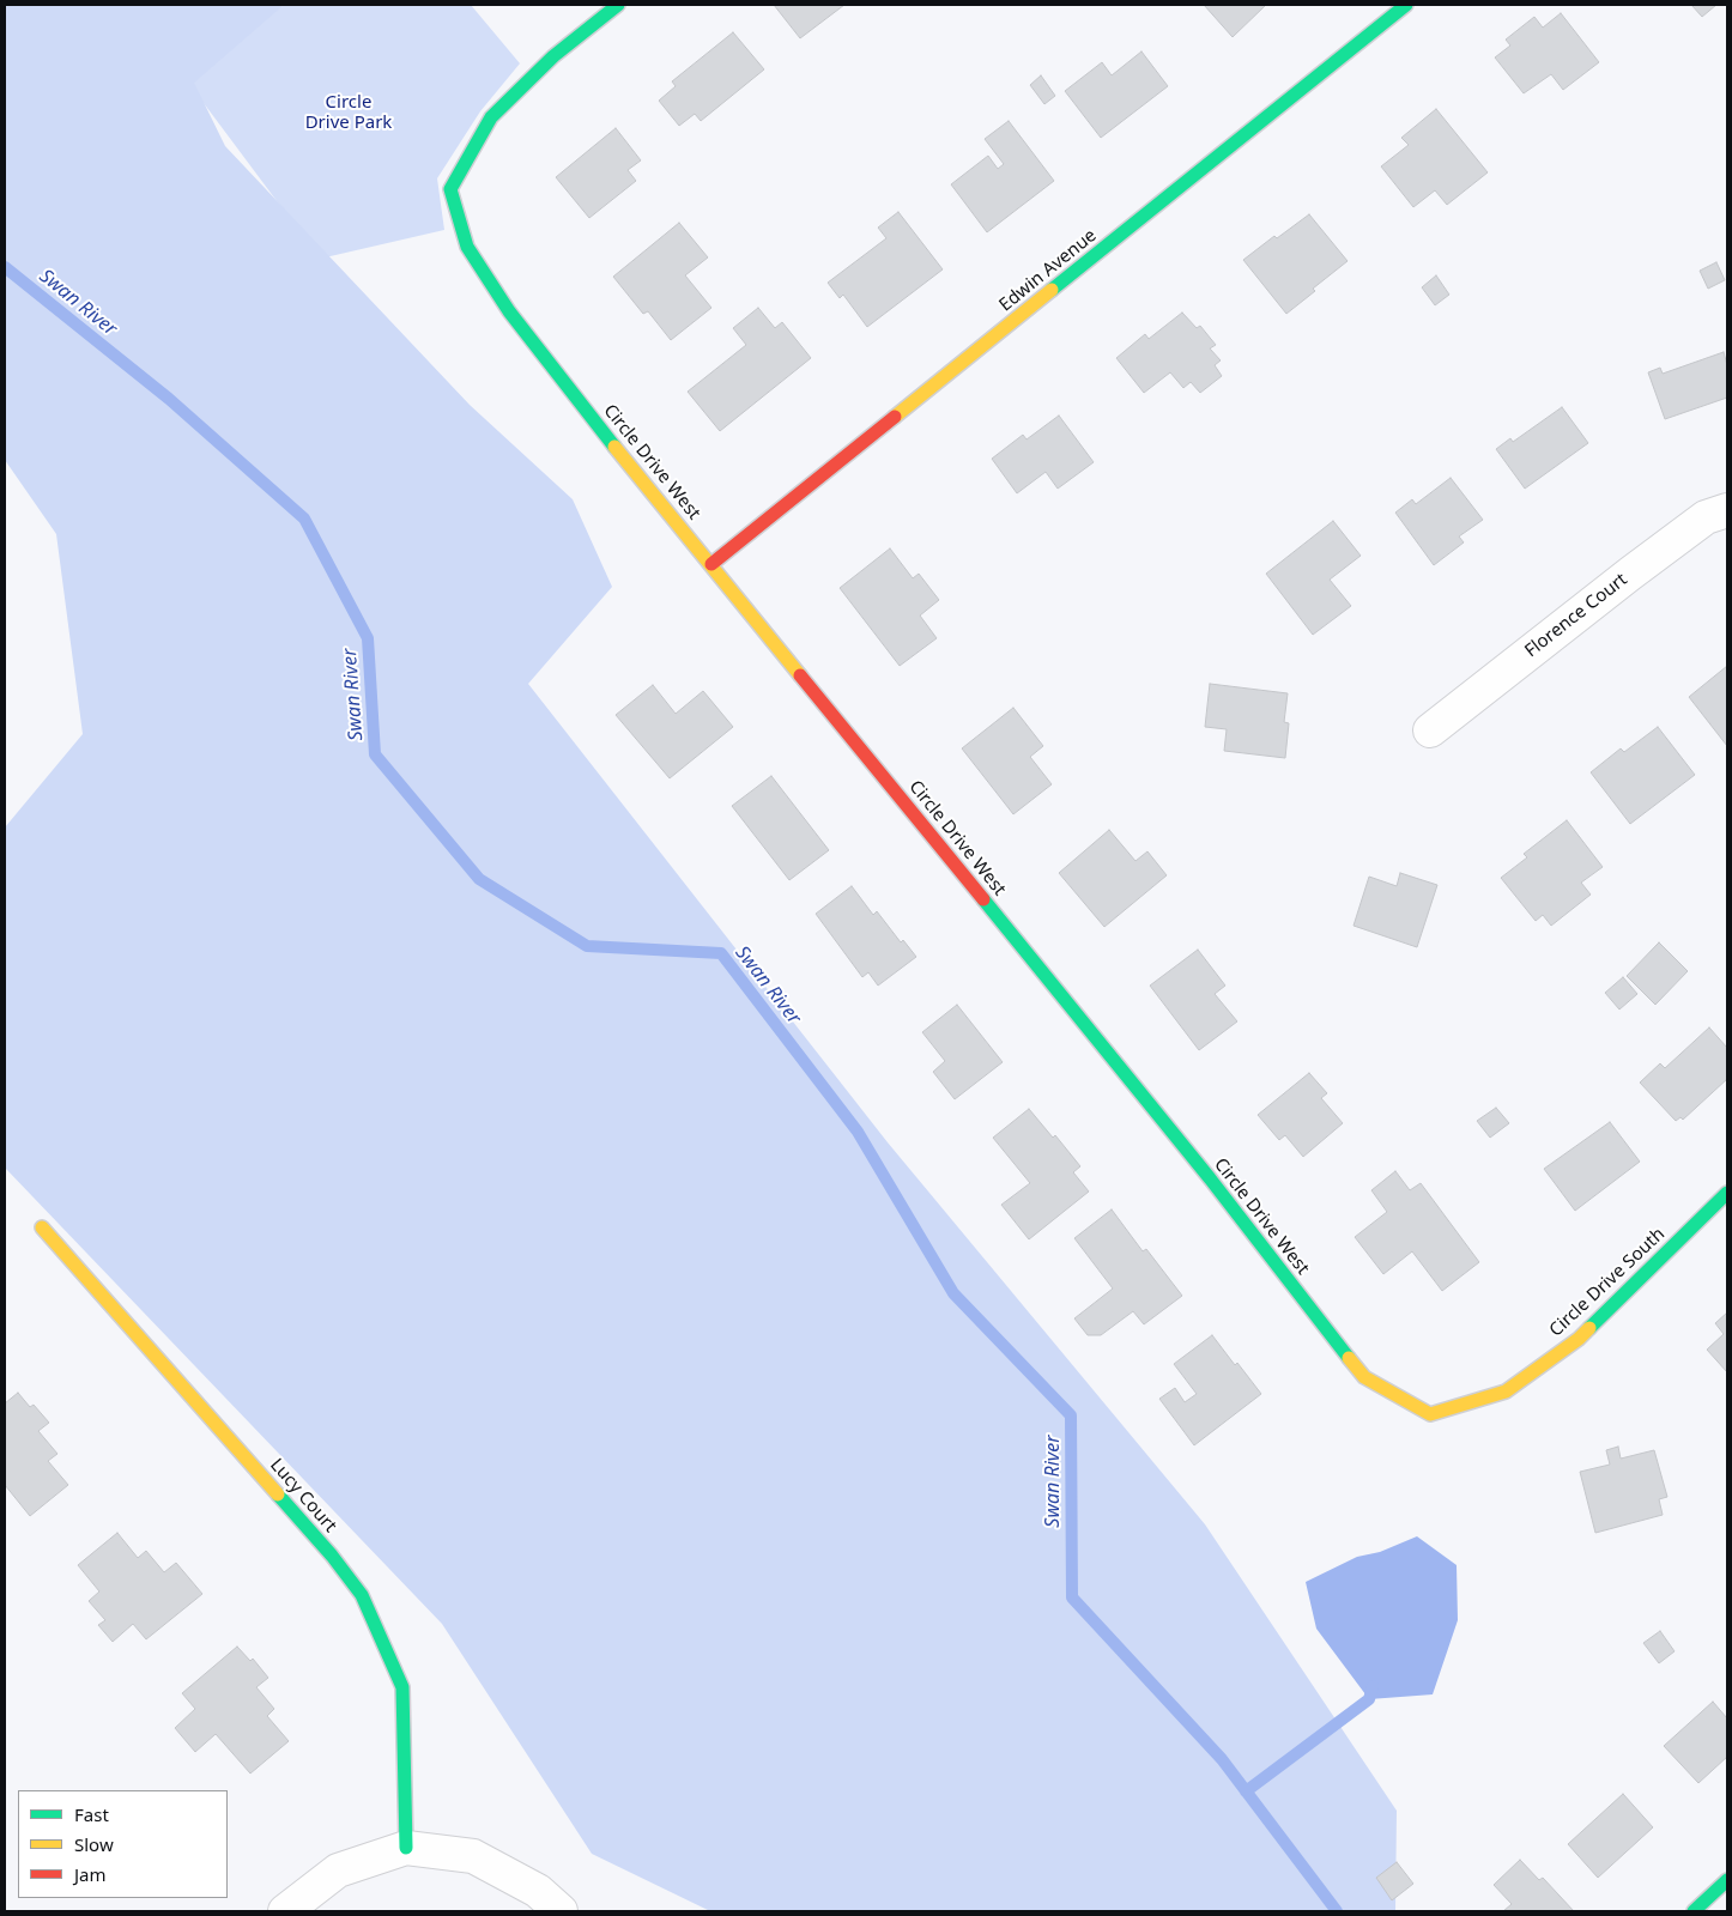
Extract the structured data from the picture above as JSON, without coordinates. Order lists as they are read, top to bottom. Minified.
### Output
{"streets":{"street":["Edwin Avenue","Circle Drive West","Florence Court","Circle Drive South","Lucy Court"]},"crossings":[["Edwin Avenue","Circle Drive West"],["Circle Drive West","Circle Drive South"]],"water":["Swan River"],"parks":["Circle Drive Park"],"legend":["Fast","Slow","Jam"]}
